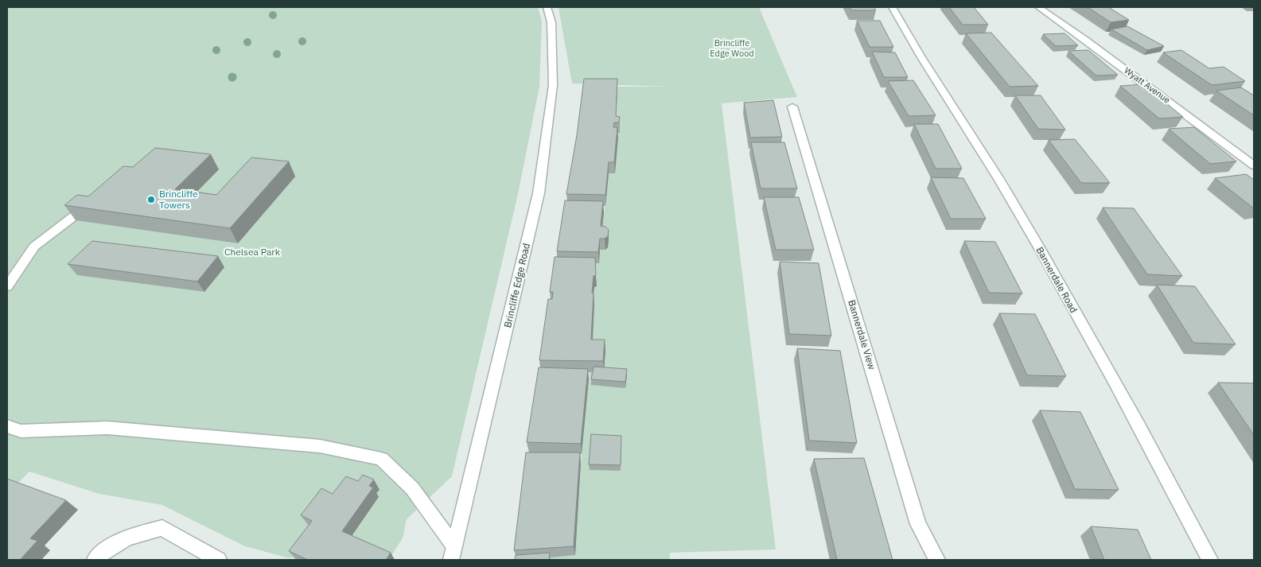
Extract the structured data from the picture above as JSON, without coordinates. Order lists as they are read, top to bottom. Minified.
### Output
{"streets":{"street":["Wyatt Avenue","Bannerdale Road","Brincliffe Edge Road","Bannerdale View"]},"parks":["Brincliffe Edge Wood","Chelsea Park"],"places":["Brincliffe Towers"]}
